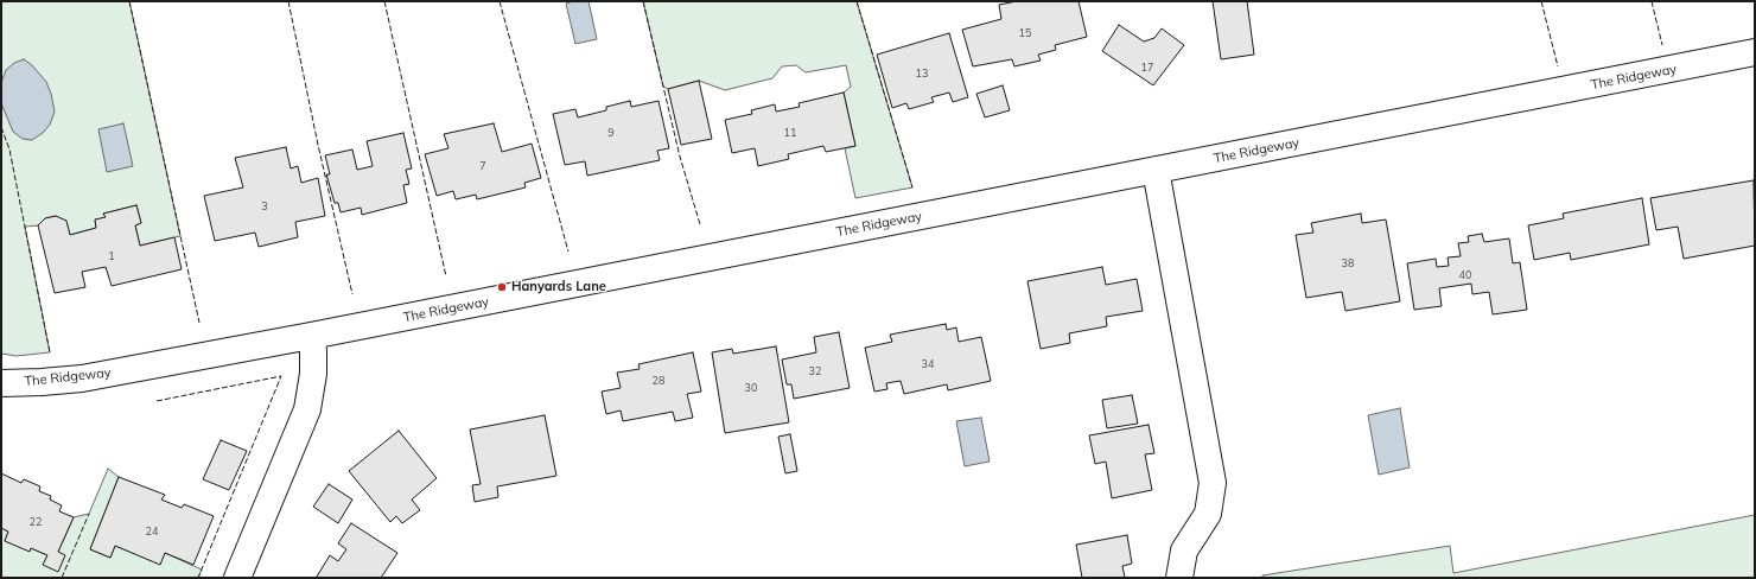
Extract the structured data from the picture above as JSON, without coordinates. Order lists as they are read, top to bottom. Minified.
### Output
{"streets":{"street":["The Ridgeway"]},"places":["Hanyards Lane"],"house_numbers":["15","17","13","9","11","7","3","1","38","40","34","32","28","30","22","24"]}
